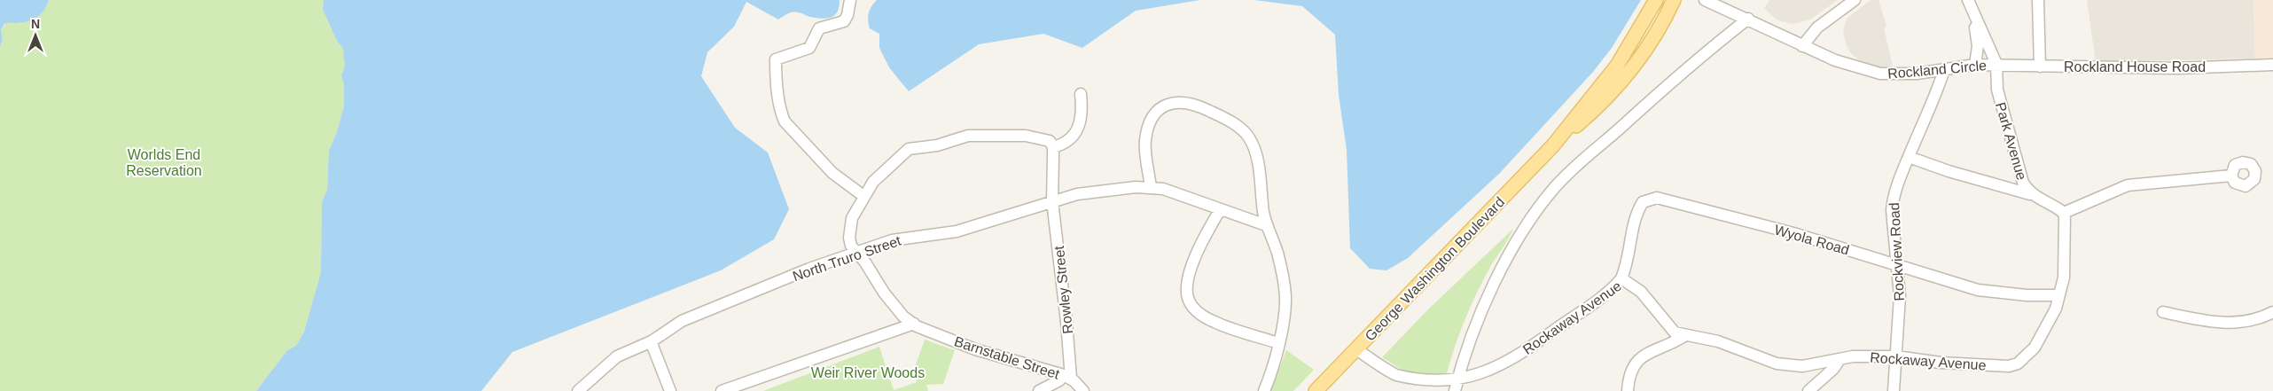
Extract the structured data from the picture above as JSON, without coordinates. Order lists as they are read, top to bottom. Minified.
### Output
{"streets":{"main road":["George Washington Boulevard"],"street":["Rockland House Road","Rockland Circle","Park Avenue","Wyola Road","Rockview Road","North Truro Street","Rowley Street","Rockaway Avenue","Barnstable Street"]},"crossings":[["Rockland House Road","Rockland Circle"],["Rockland House Road","Park Avenue"],["Rockland Circle","Park Avenue"],["Rockland Circle","Rockview Road"],["Wyola Road","Rockview Road"],["Wyola Road","Rockaway Avenue"],["Rockview Road","Rockaway Avenue"],["North Truro Street","Rowley Street"],["North Truro Street","Barnstable Street"],["George Washington Boulevard","Rockaway Avenue"],["Rowley Street","Barnstable Street"]],"parks":["Worlds End Reservation","Weir River Woods"],"north":"top"}
